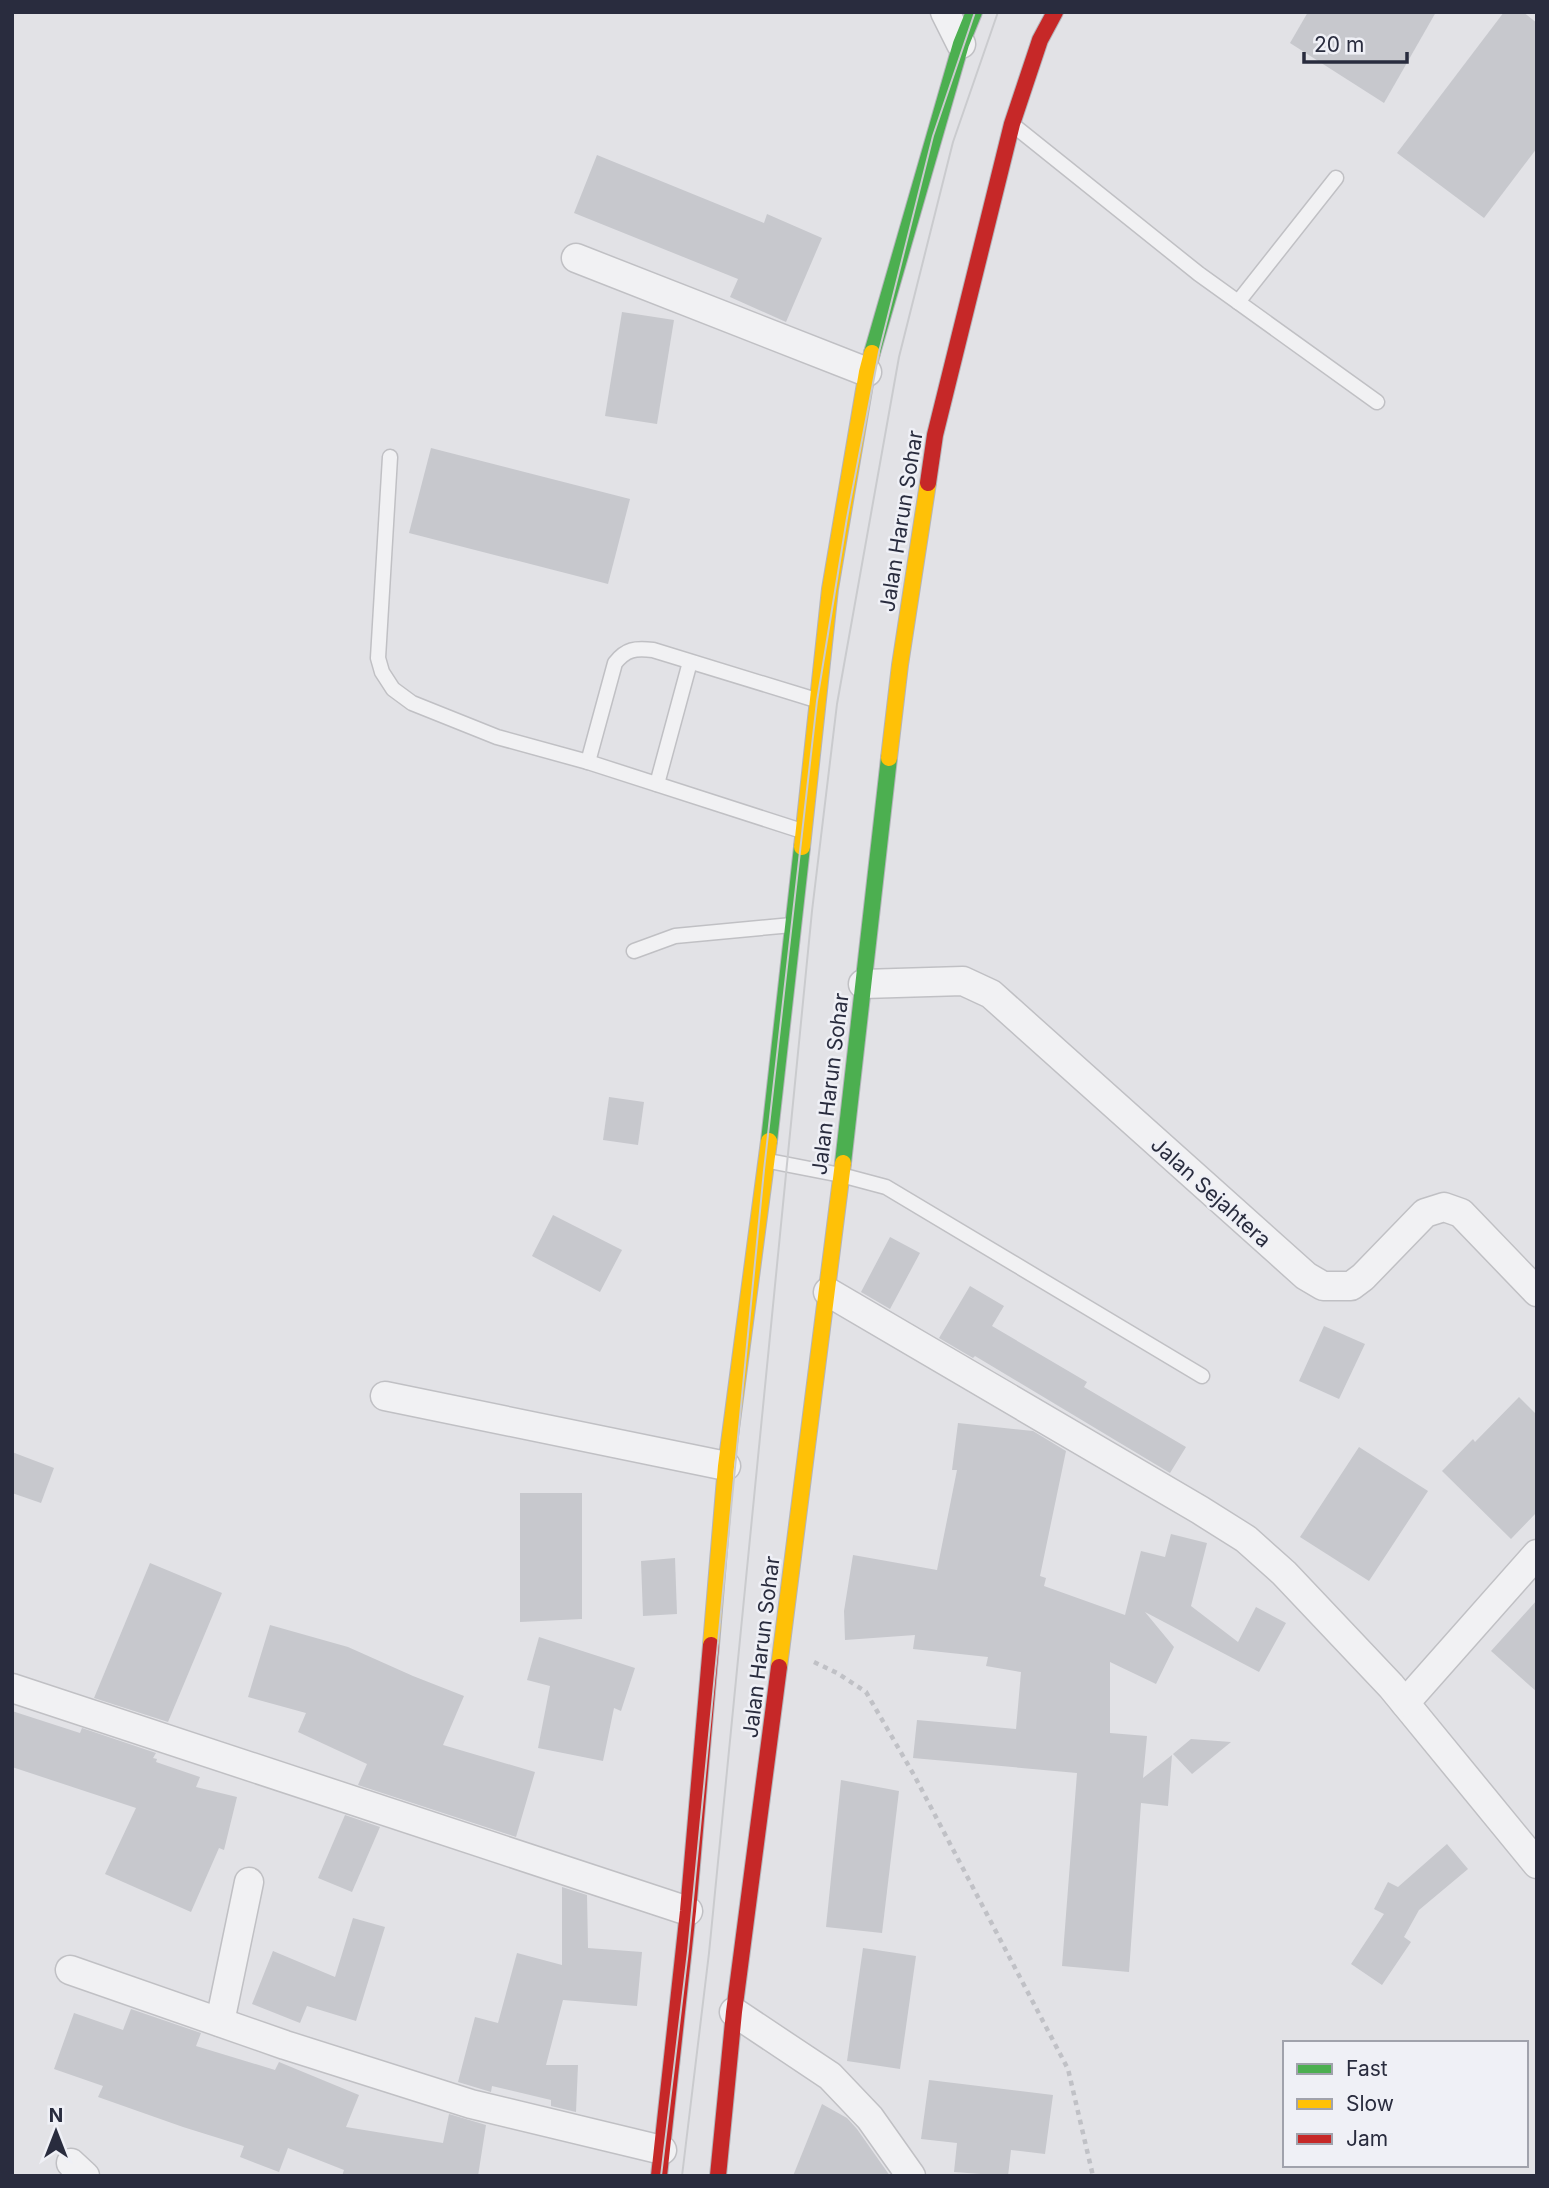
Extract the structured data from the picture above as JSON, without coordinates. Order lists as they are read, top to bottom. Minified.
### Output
{"streets":{"highway":["Jalan Harun Sohar"],"street":["Jalan Sejahtera"]},"crossings":[["Jalan Harun Sohar","Jalan Sejahtera"]],"legend":["Fast","Slow","Jam"],"scale_bar":"20 m","north":"top"}
